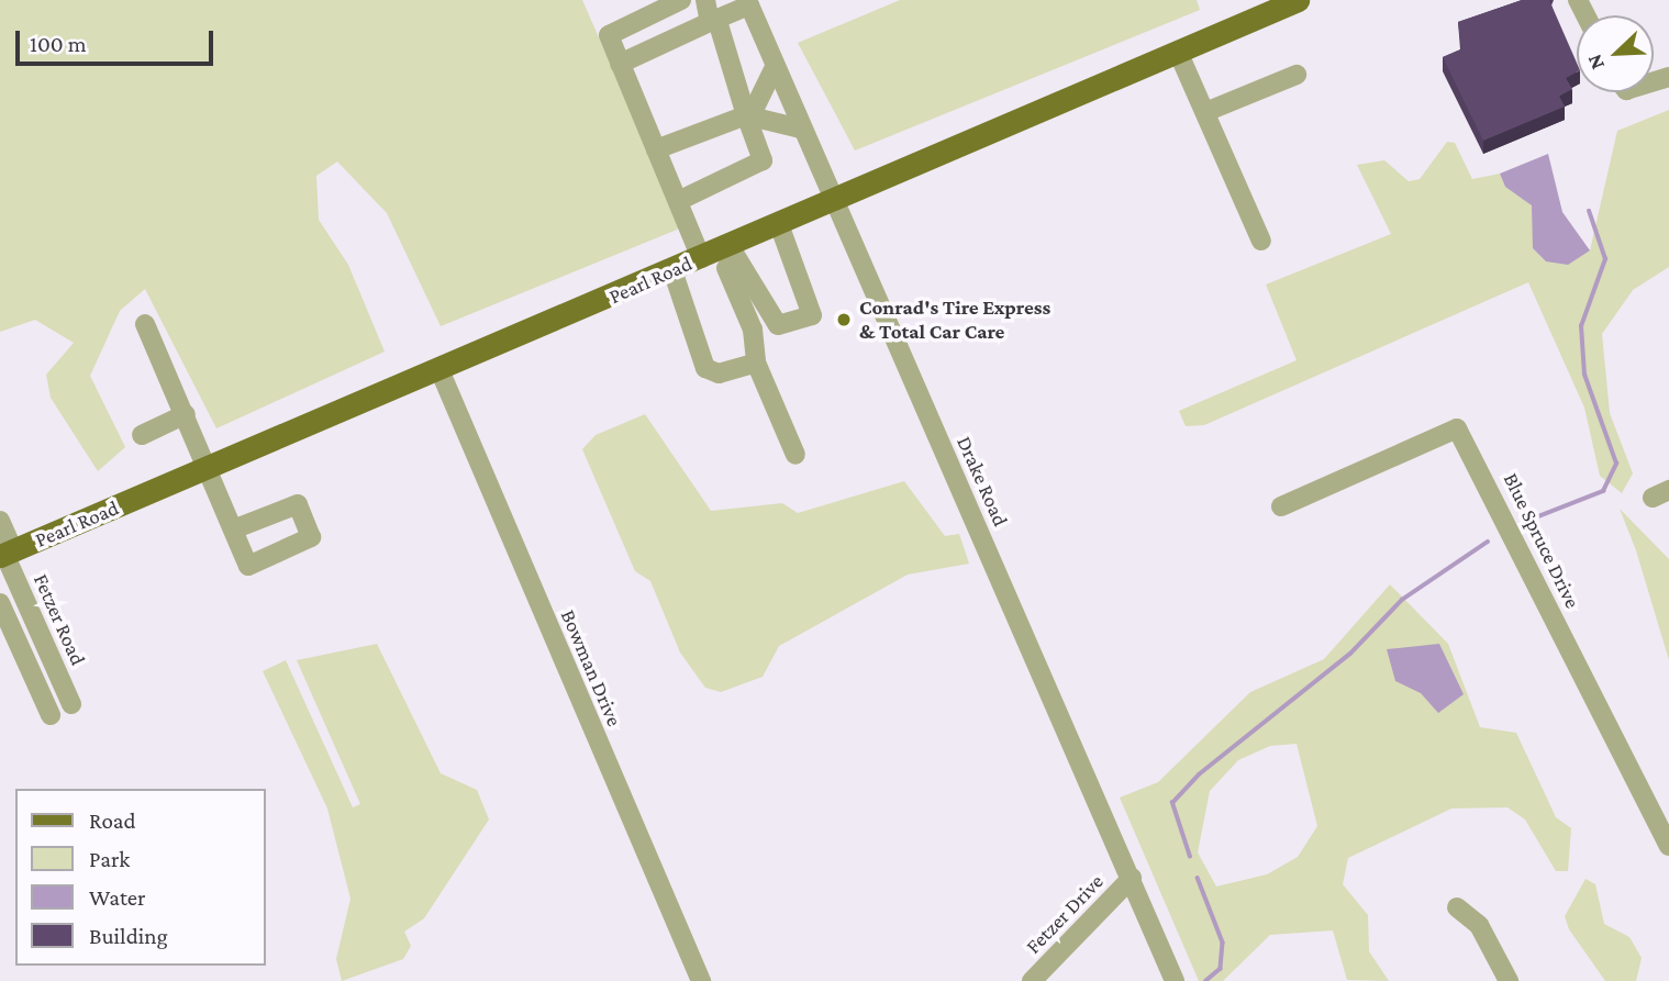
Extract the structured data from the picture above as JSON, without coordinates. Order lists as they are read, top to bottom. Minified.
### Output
{"streets":{"main road":["Pearl Road"],"street":["Drake Road","Blue Spruce Drive","Fetzer Road","Bowman Drive","Fetzer Drive"]},"crossings":[["Pearl Road","Drake Road"],["Pearl Road","Fetzer Road"],["Pearl Road","Bowman Drive"],["Drake Road","Fetzer Drive"]],"places":["Conrad's Tire Express & Total Car Care"],"legend":["Road","Park","Water","Building"],"scale_bar":"100 m","north":"bottom left"}
